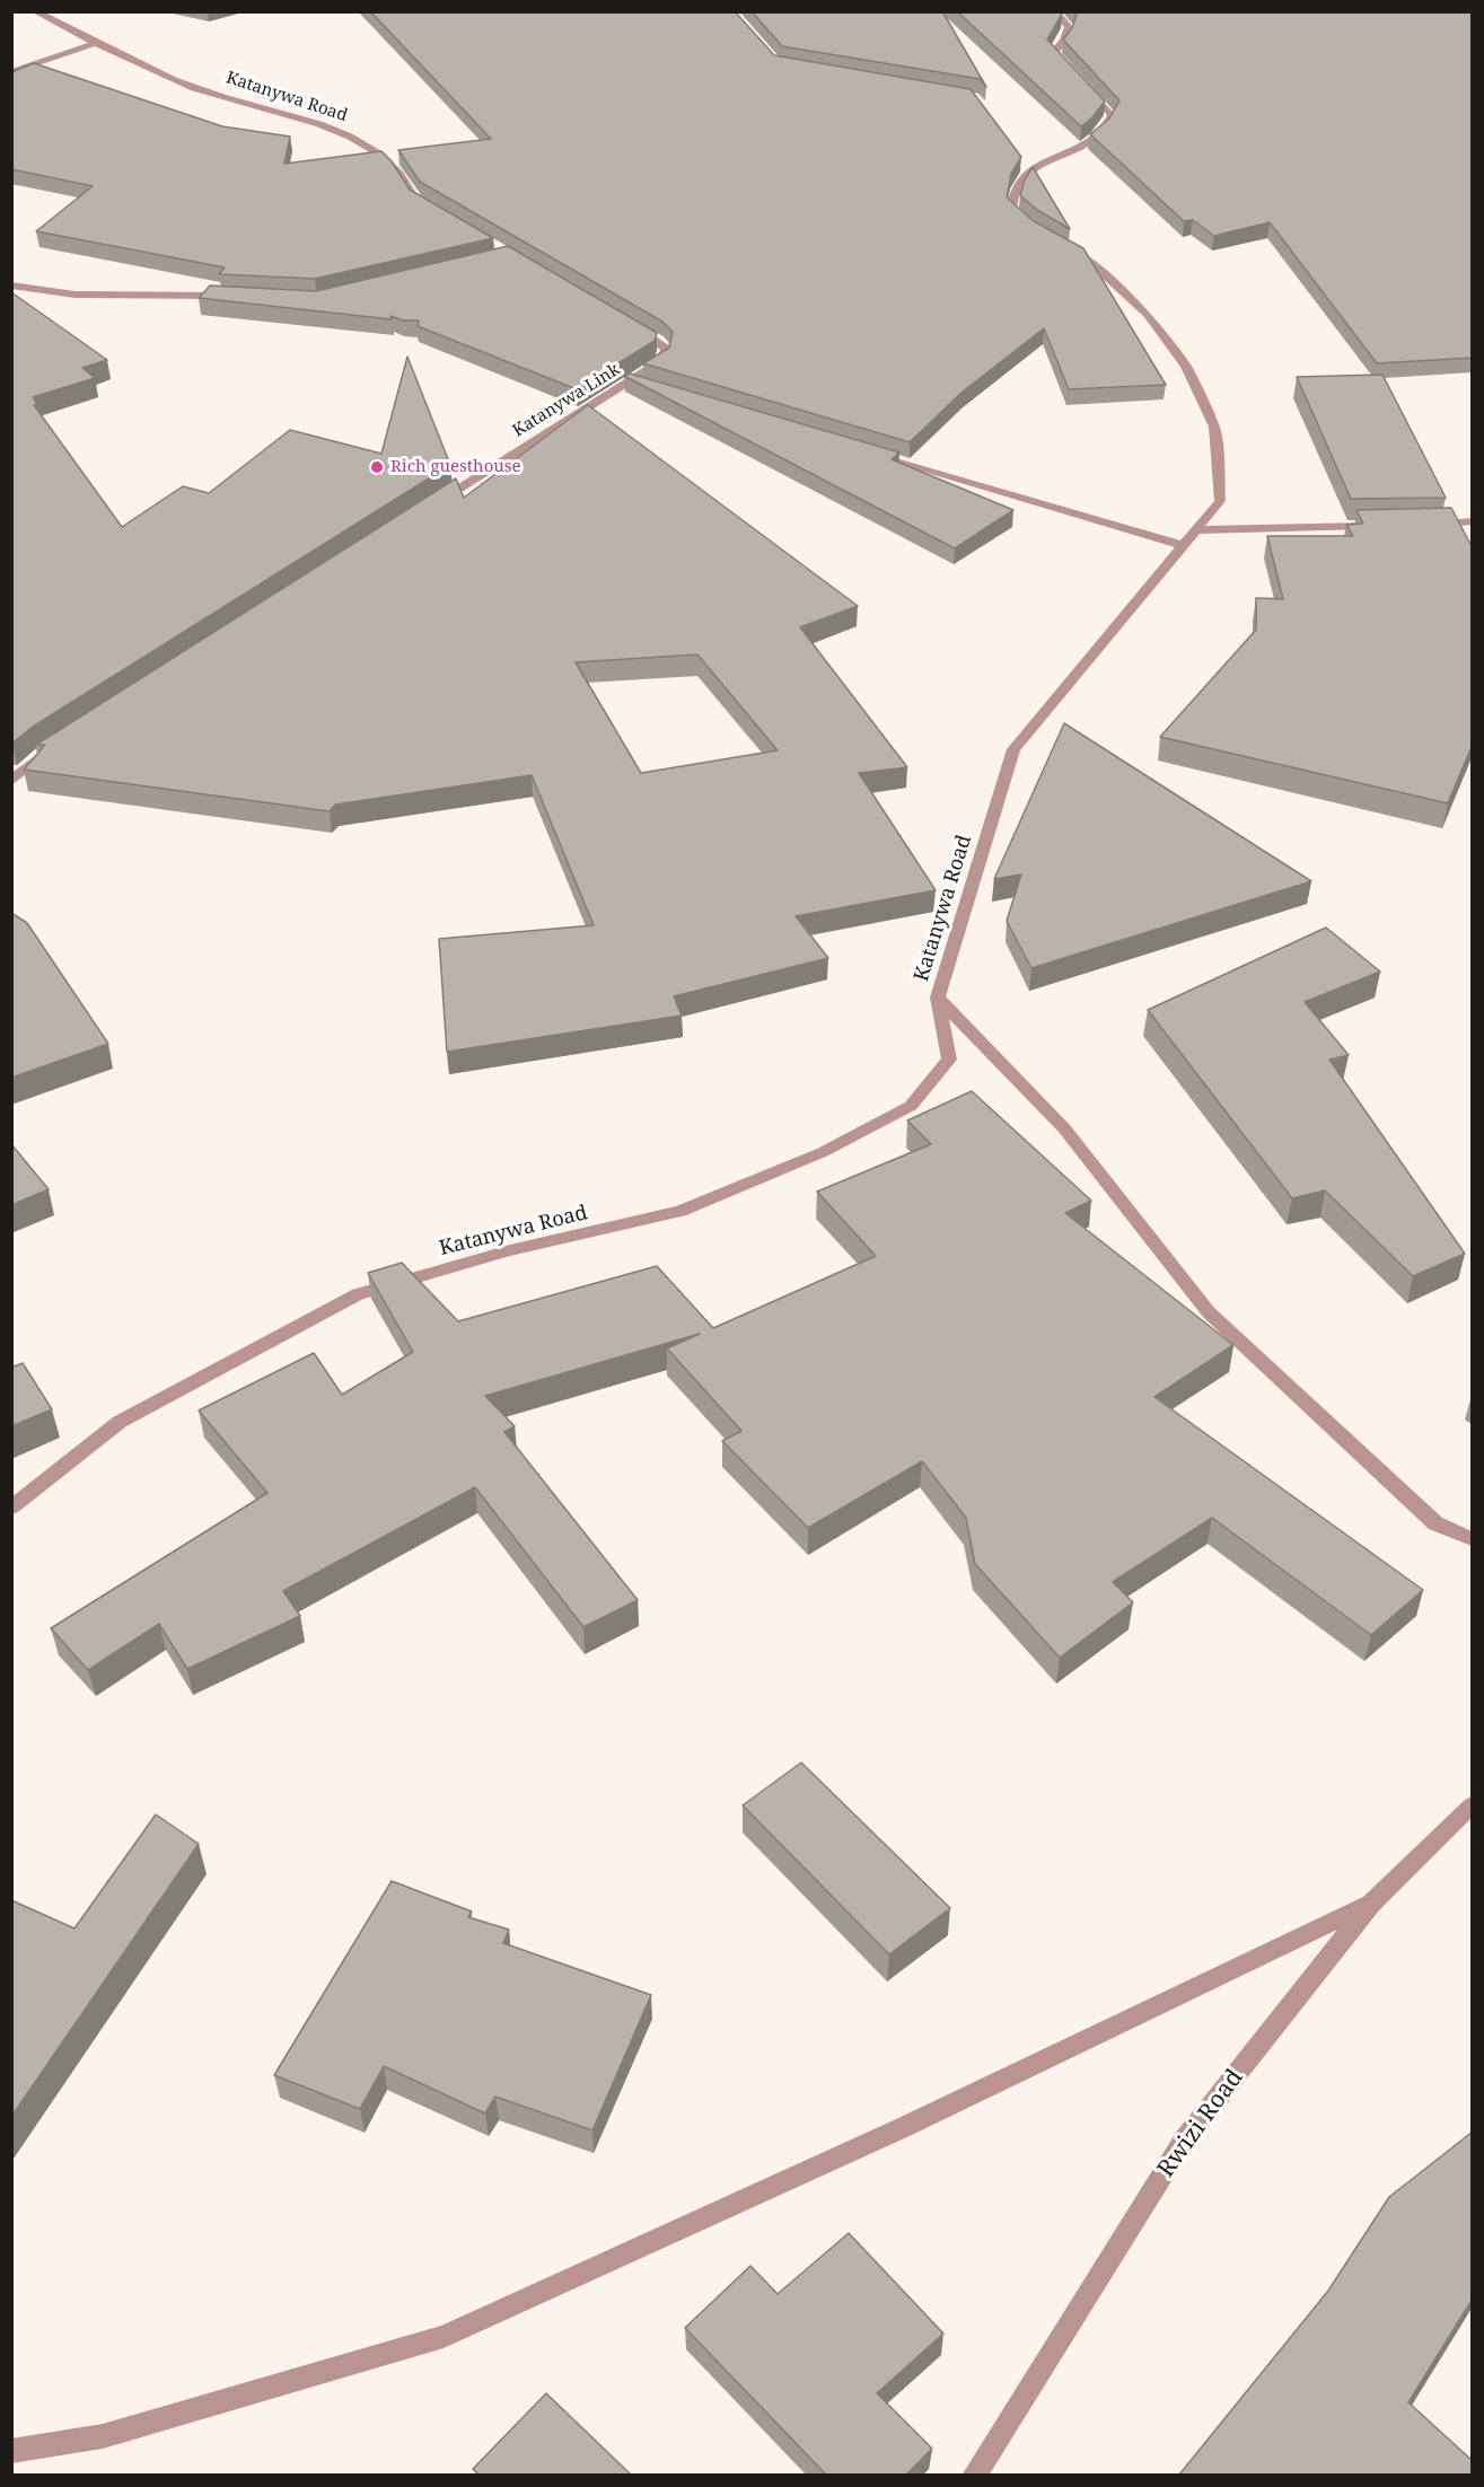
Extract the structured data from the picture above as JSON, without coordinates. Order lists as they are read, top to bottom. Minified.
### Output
{"streets":{"street":["Katanywa Road","Katanywa Link","Rwizi Road"]},"places":["Rich guesthouse"]}
